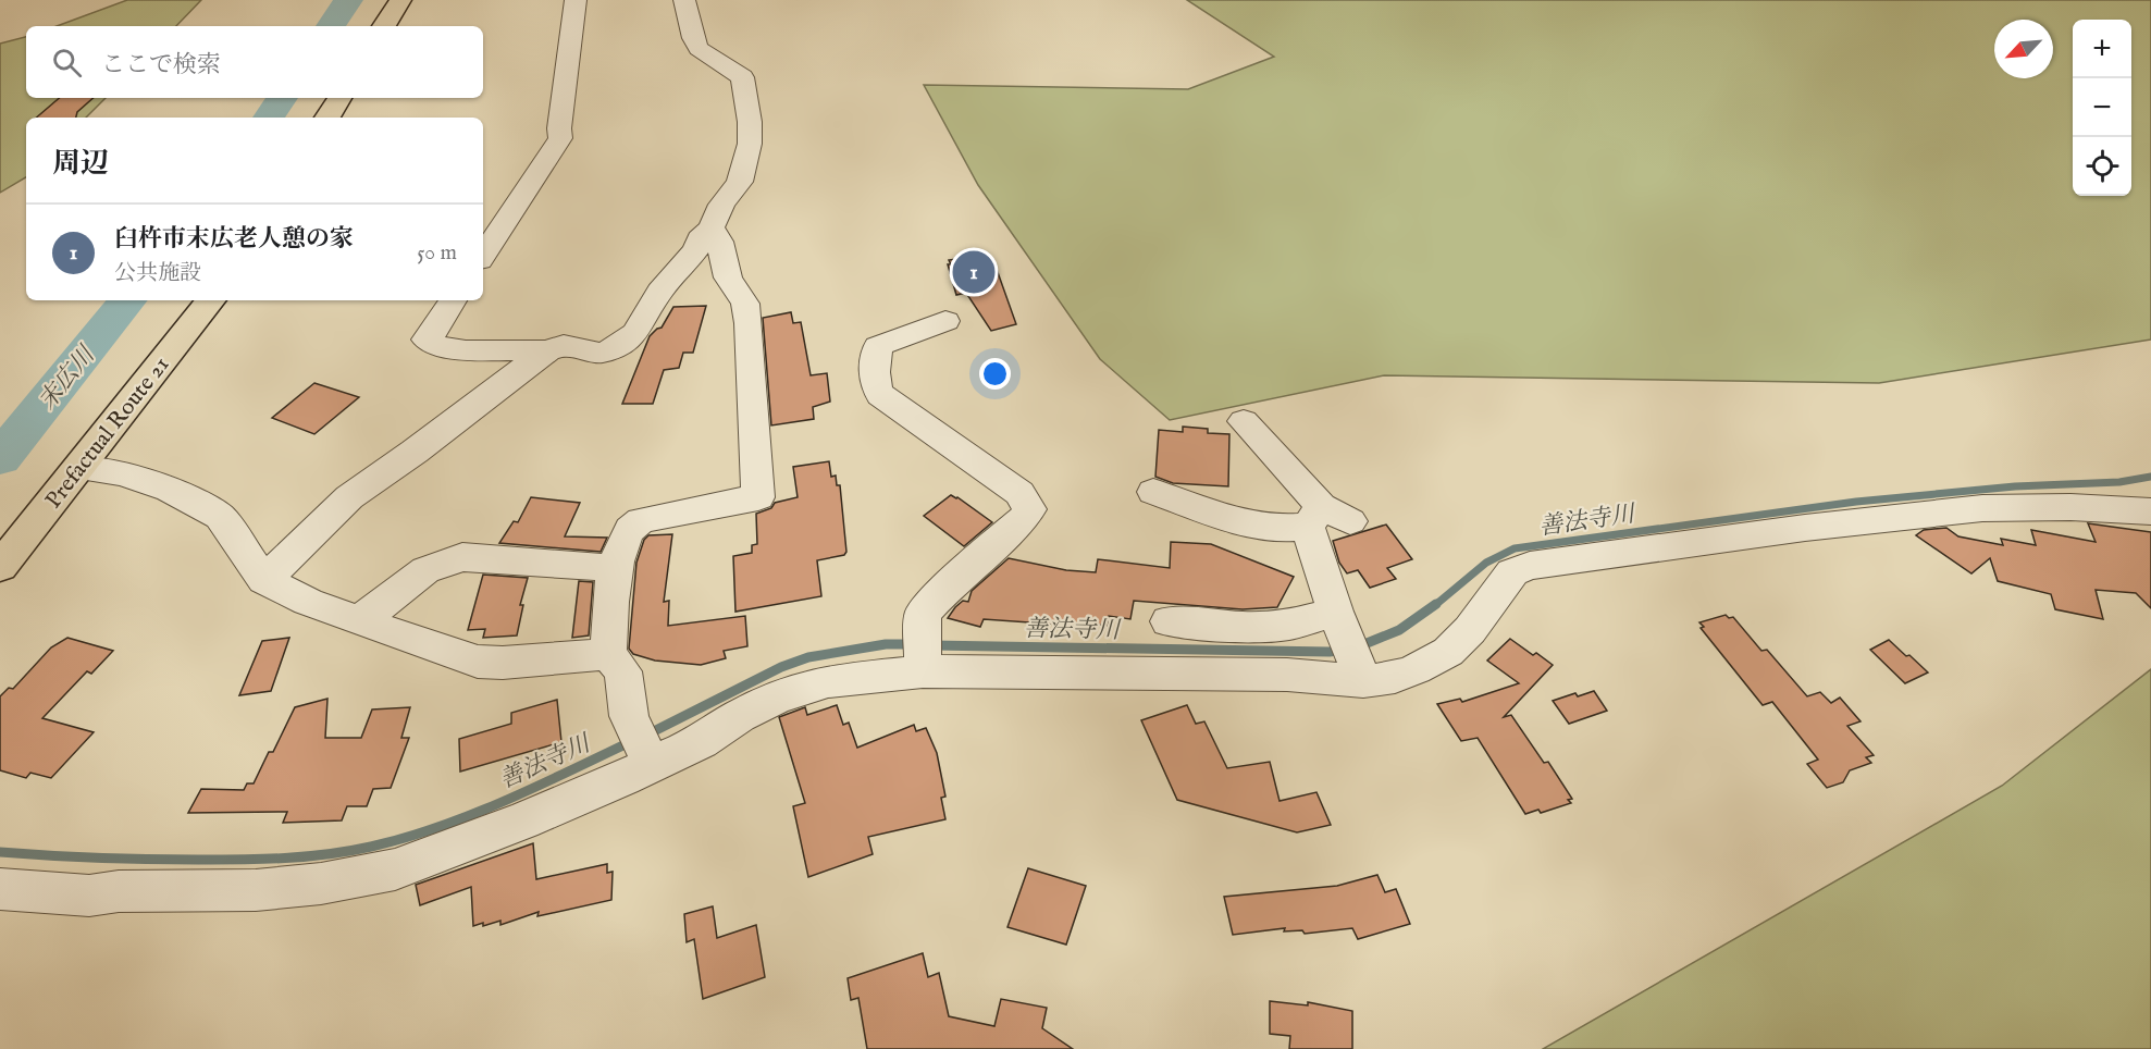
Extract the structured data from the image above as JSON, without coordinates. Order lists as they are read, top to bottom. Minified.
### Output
{"streets":{"main road":["Prefactual Route 21"]},"water":["末広川","善法寺川"],"north":"bottom left","page":{"map_buttons":["+","−"],"search":"ここで検索","heading":"周辺","list":[{"mark":"1","name":"臼杵市末広老人憩の家","note":"公共施設","value":"50 m"}],"pins":"1"}}
